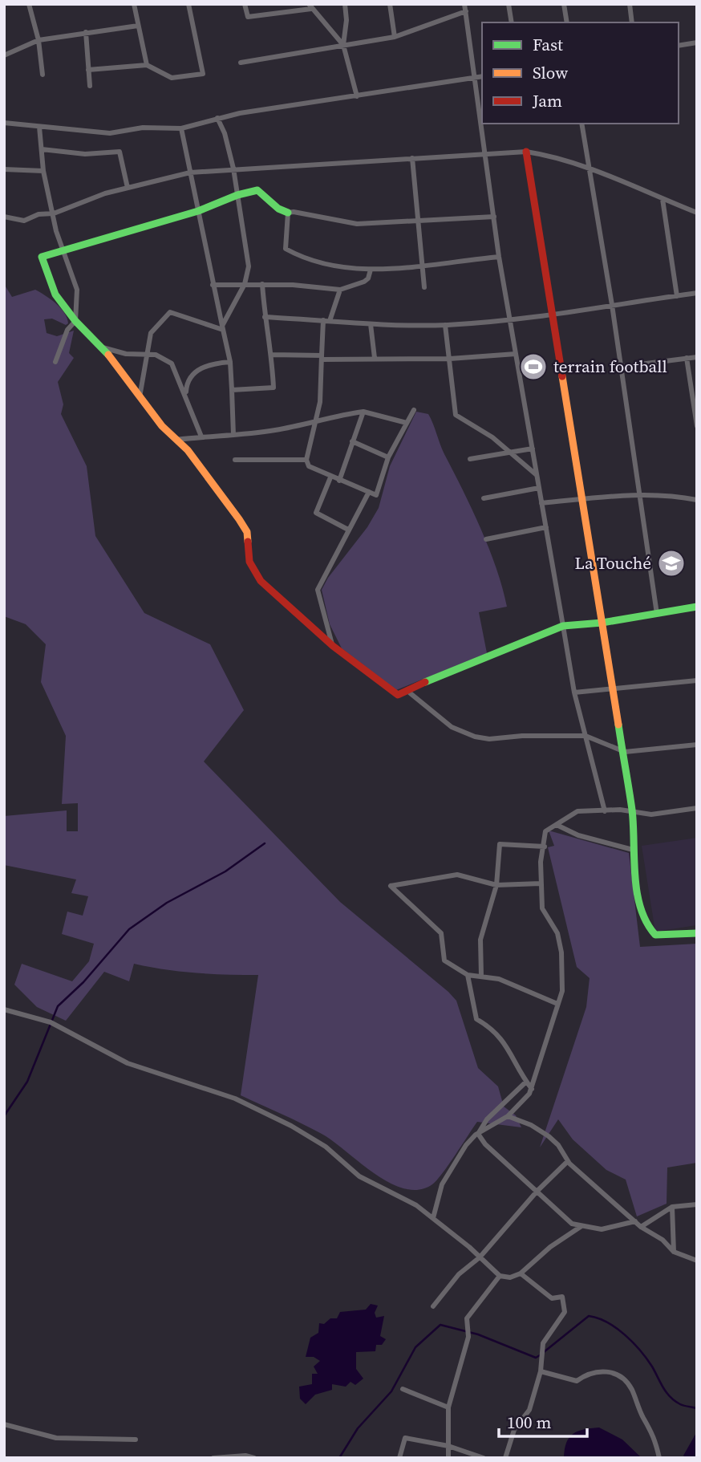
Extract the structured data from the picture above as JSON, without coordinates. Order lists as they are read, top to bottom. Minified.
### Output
{"places":{"sports":["terrain football"],"school or university":["La Touché"]},"legend":["Fast","Slow","Jam"],"scale_bar":"100 m"}
